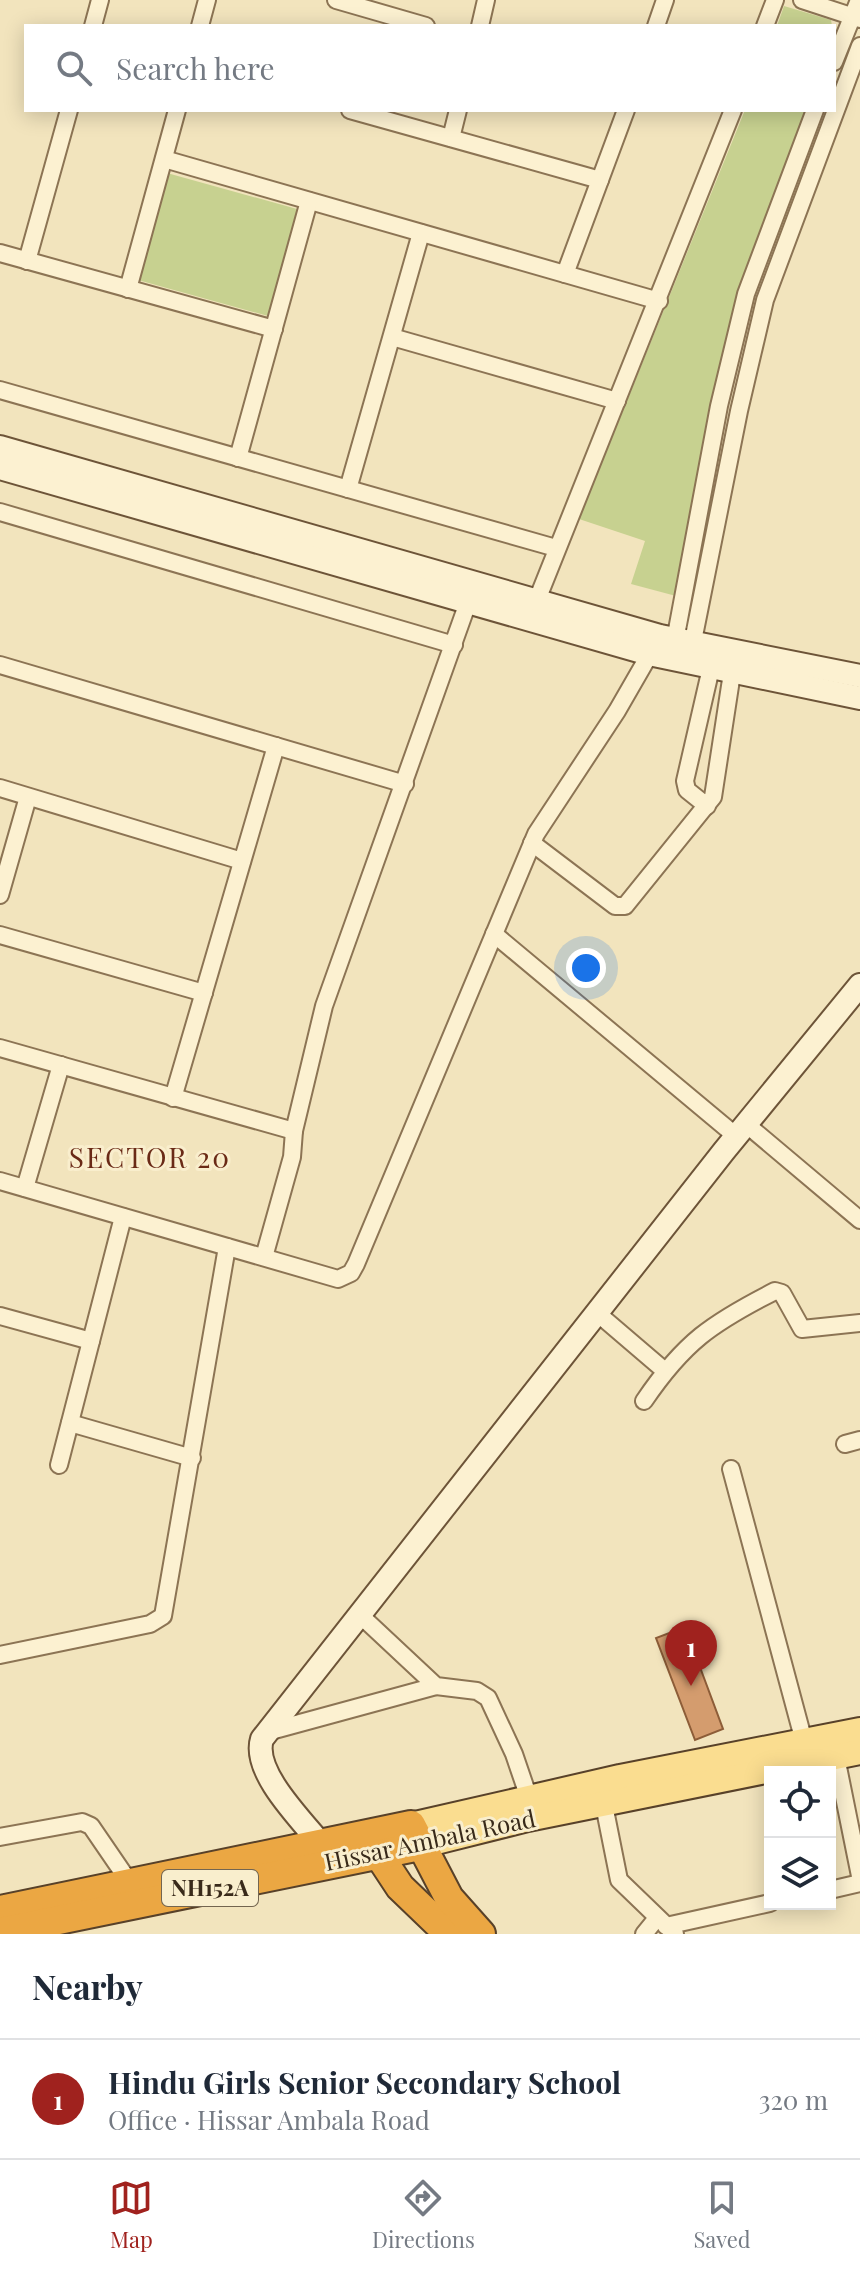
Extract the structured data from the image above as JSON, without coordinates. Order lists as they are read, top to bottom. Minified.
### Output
{"streets":{"highway":["Hissar Ambala Road","NH152A"]},"districts":["SECTOR 20"],"page":{"search":"Search here","pins":"1","heading":"Nearby","list":[{"mark":"1","name":"Hindu Girls Senior Secondary School","note":"Office · Hissar Ambala Road","value":"320 m"}],"nav":["Map","Directions","Saved"]}}
